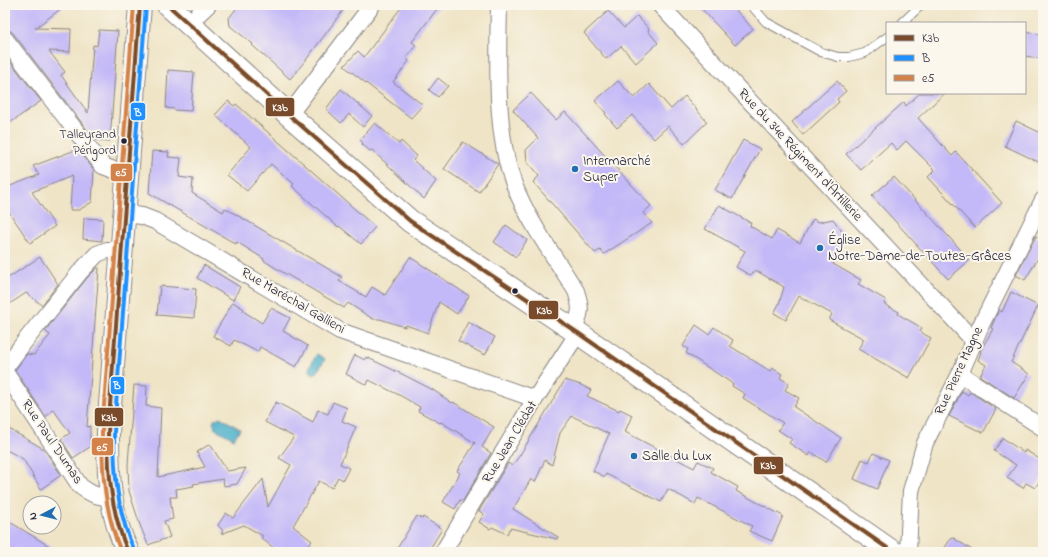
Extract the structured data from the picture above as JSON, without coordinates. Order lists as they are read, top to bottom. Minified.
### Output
{"streets":{"street":["Rue du 34e Régiment d'Artillerie","Rue Maréchal Gallieni","Rue Pierre Magne","Rue Paul Dumas","Rue Jean Clédat"]},"crossings":[["Rue du 34e Régiment d'Artillerie","Rue Pierre Magne"],["Rue Maréchal Gallieni","Rue Jean Clédat"]],"places":["Talleyrand Périgord","Intermarché Super","Église Notre-Dame-de-Toutes-Grâces","Salle du Lux"],"lines":["transit line K3b","transit line B","transit line e5"],"legend":["K3b","B","e5"],"north":"left"}
